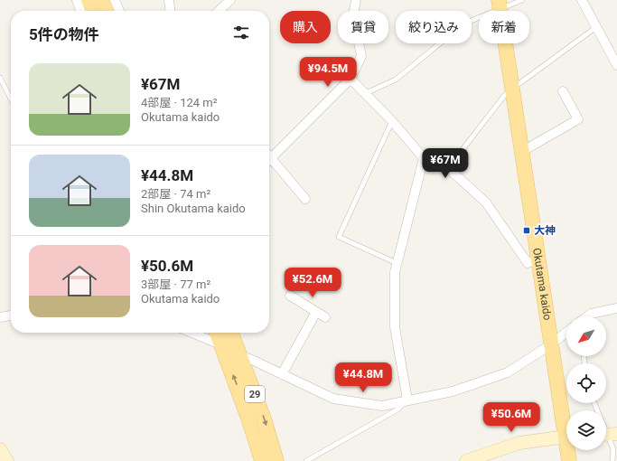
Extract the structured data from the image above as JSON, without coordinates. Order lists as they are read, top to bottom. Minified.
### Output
{"streets":{"main road":["Okutama kaido","29"]},"places":{"transit":["大神"]},"north":"bottom left","page":{"chip":["購入","賃貸","絞り込み","新着"],"heading":"5件の物件","list":[{"name":"¥67M","note":"4部屋 · 124 m² · Okutama kaido"},{"name":"¥44.8M","note":"2部屋 · 74 m² · Shin Okutama kaido"},{"name":"¥50.6M","note":"3部屋 · 77 m² · Okutama kaido"}],"price":["¥94.5M","¥67M","¥52.6M","¥44.8M","¥50.6M"]}}
